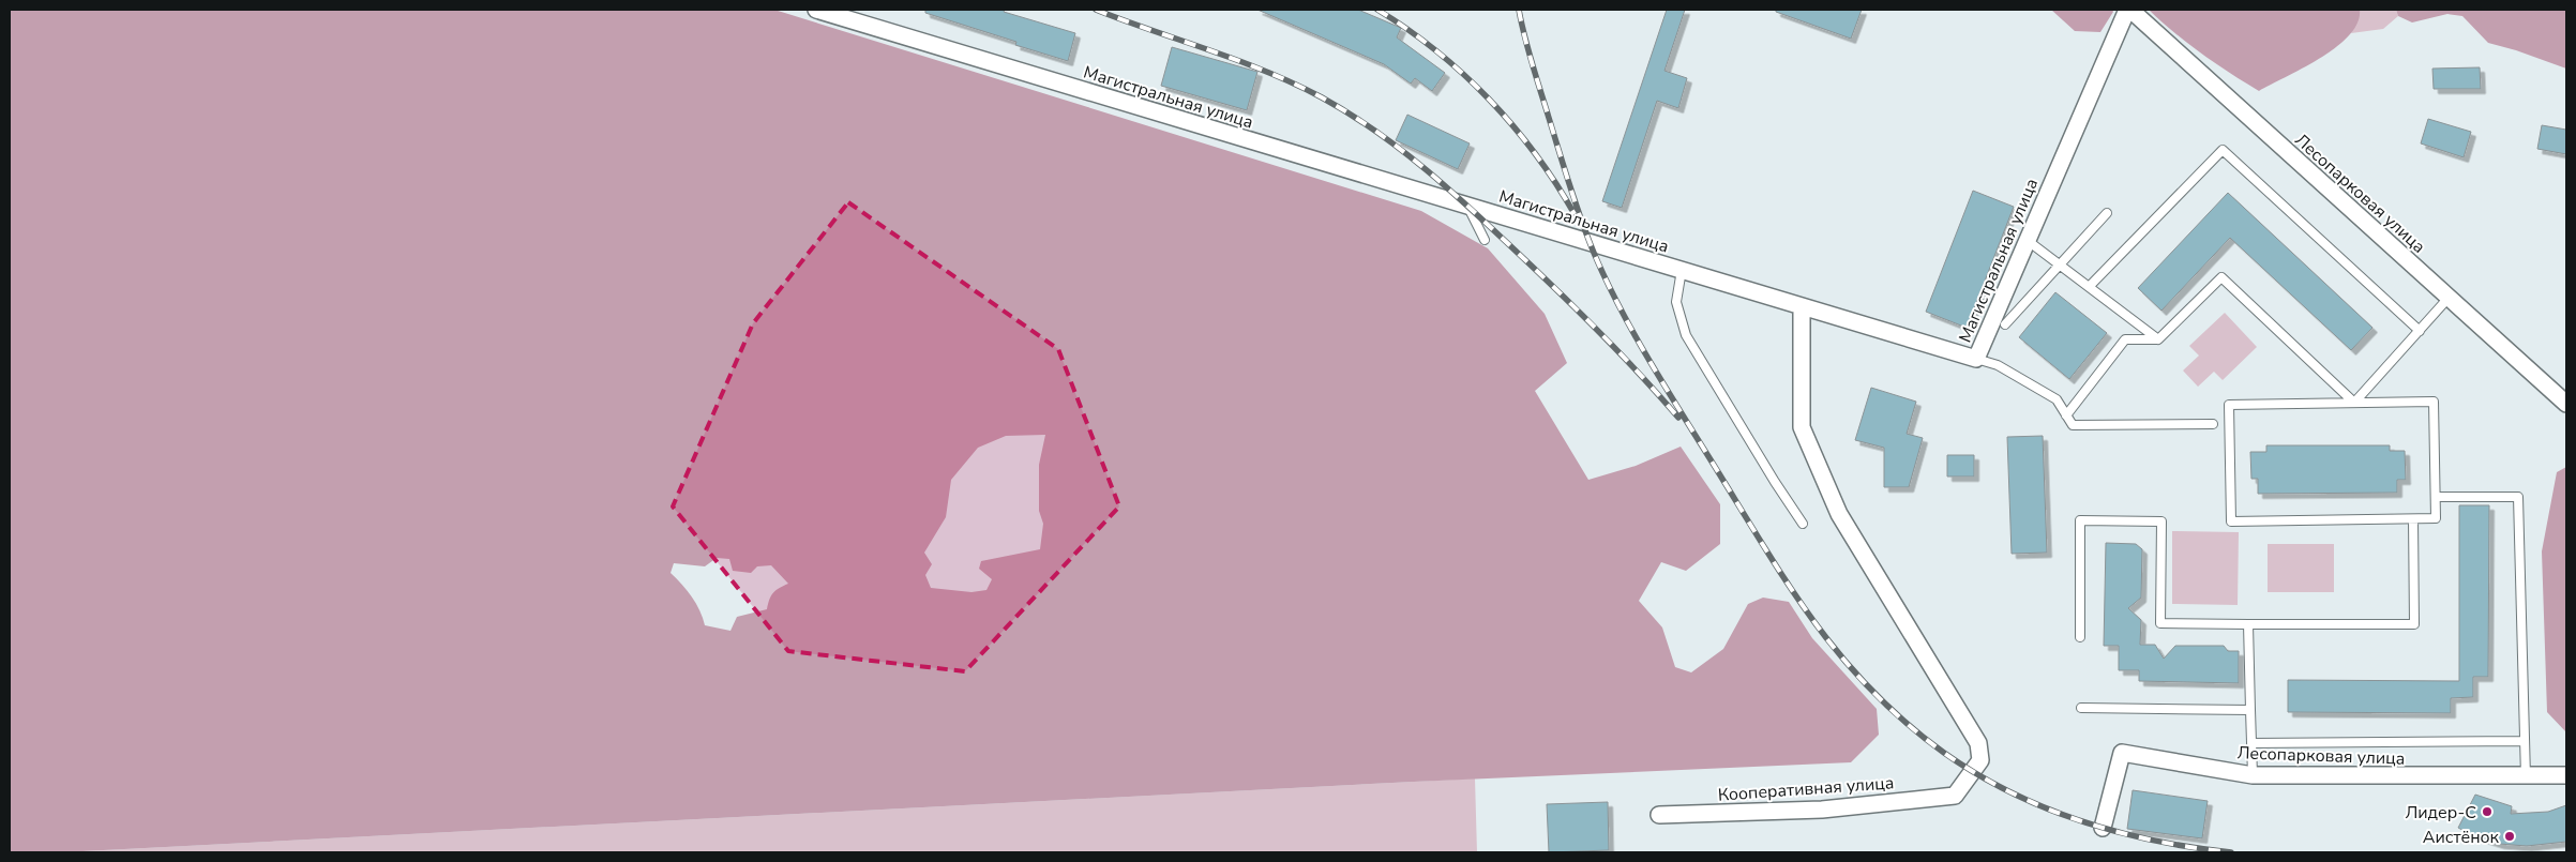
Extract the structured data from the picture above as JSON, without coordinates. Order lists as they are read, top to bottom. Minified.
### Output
{"streets":{"street":["Магистральная улица","Лесопарковая улица","Кооперативная улица"]},"crossings":[["Магистральная улица","Лесопарковая улица"],["Магистральная улица","Кооперативная улица"]],"places":["Лидер-С","Аистёнок"]}
